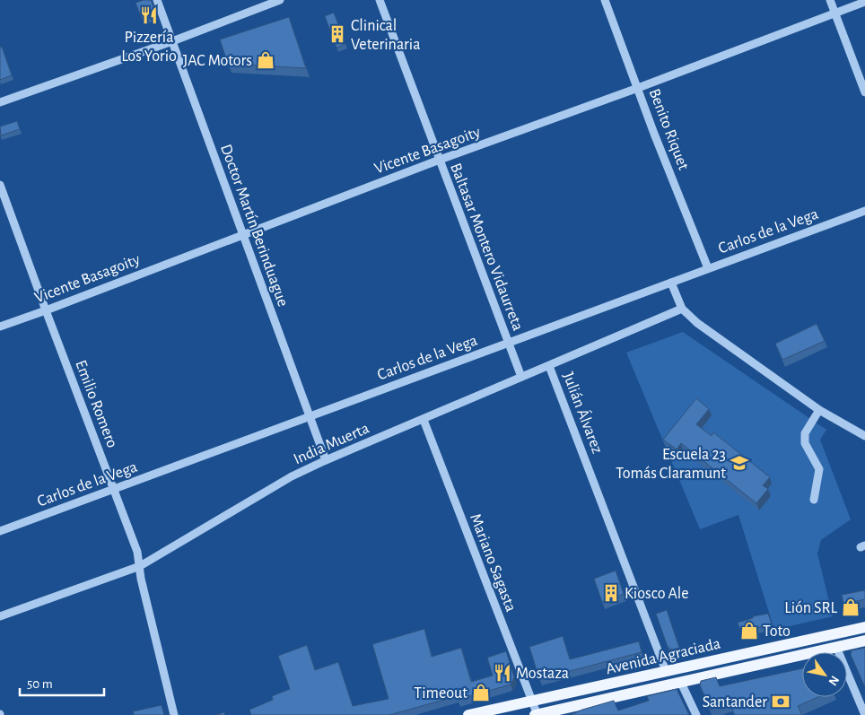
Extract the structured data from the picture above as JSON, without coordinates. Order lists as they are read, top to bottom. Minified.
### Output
{"streets":{"main road":["Avenida Agraciada"],"street":["Benito Riquet","Vicente Basagoity","Doctor Martín Berinduague","Carlos de la Vega","Baltasar Montero Vidaurreta","Emilio Romero","Julián Álvarez","India Muerta","Mariano Sagasta"]},"crossings":[["Benito Riquet","Vicente Basagoity"],["Benito Riquet","Carlos de la Vega"],["Vicente Basagoity","Doctor Martín Berinduague"],["Vicente Basagoity","Baltasar Montero Vidaurreta"],["Vicente Basagoity","Emilio Romero"],["Doctor Martín Berinduague","Carlos de la Vega"],["Doctor Martín Berinduague","India Muerta"],["Carlos de la Vega","Baltasar Montero Vidaurreta"],["Carlos de la Vega","Emilio Romero"],["Baltasar Montero Vidaurreta","India Muerta"],["Emilio Romero","India Muerta"],["Julián Álvarez","India Muerta"],["Julián Álvarez","Avenida Agraciada"],["India Muerta","Mariano Sagasta"],["Mariano Sagasta","Avenida Agraciada"]],"places":{"restaurant":["Pizzería Los Yorio","Mostaza"],"building":["Clinical Veterinaria","Kiosco Ale"],"shop":["JAC Motors","Lión SRL","Toto","Timeout"],"school or university":["Escuela 23 Tomás Claramunt"],"bank":["Santander"]},"scale_bar":"50 m","north":"bottom right"}
